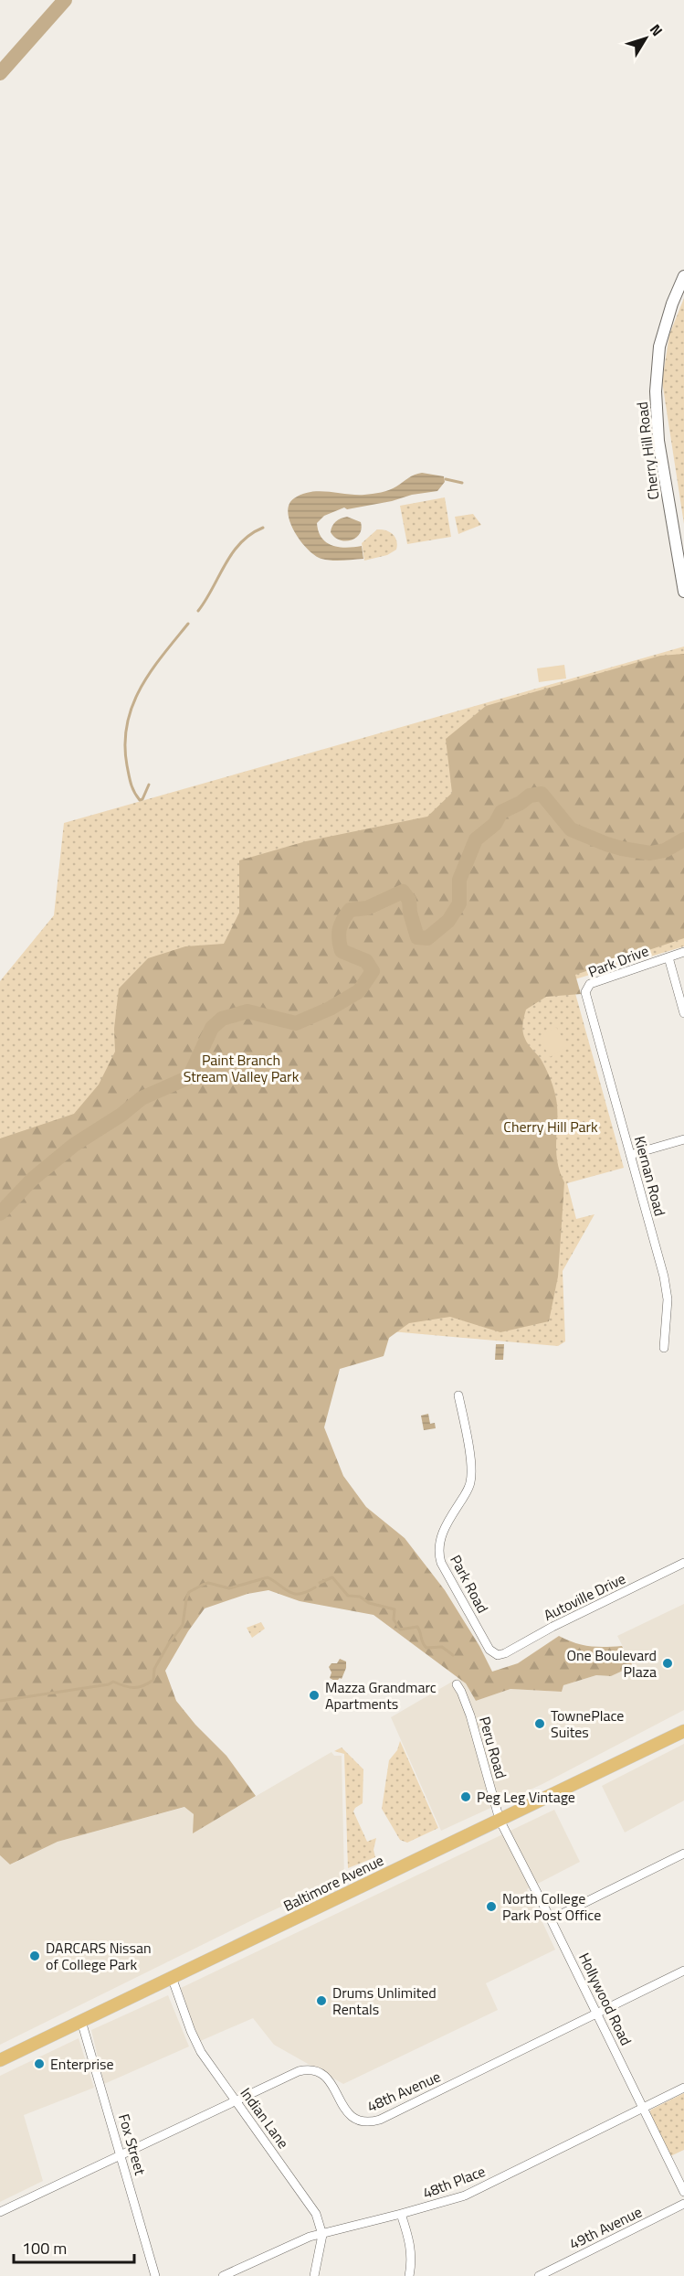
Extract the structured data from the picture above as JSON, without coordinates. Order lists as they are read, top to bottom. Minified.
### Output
{"streets":{"main road":["Cherry Hill Road","Baltimore Avenue"],"street":["Park Drive","Kiernan Road","Park Road","Autoville Drive","Peru Road","Hollywood Road","48th Avenue","Indian Lane","Fox Street","48th Place","49th Avenue"]},"crossings":[["Park Drive","Kiernan Road"],["Park Road","Autoville Drive"],["Peru Road","Baltimore Avenue"],["Peru Road","Hollywood Road"],["Baltimore Avenue","Hollywood Road"],["Baltimore Avenue","Indian Lane"],["Baltimore Avenue","Fox Street"],["Hollywood Road","48th Avenue"],["Hollywood Road","48th Place"],["48th Avenue","Indian Lane"],["48th Avenue","Fox Street"],["Indian Lane","48th Place"]],"parks":["Paint Branch Stream Valley Park","Cherry Hill Park"],"places":["One Boulevard Plaza","Mazza Grandmarc Apartments","TownePlace Suites","Peg Leg Vintage","North College Park Post Office","DARCARS Nissan of College Park","Drums Unlimited Rentals","Enterprise"],"scale_bar":"100 m","north":"top right"}
